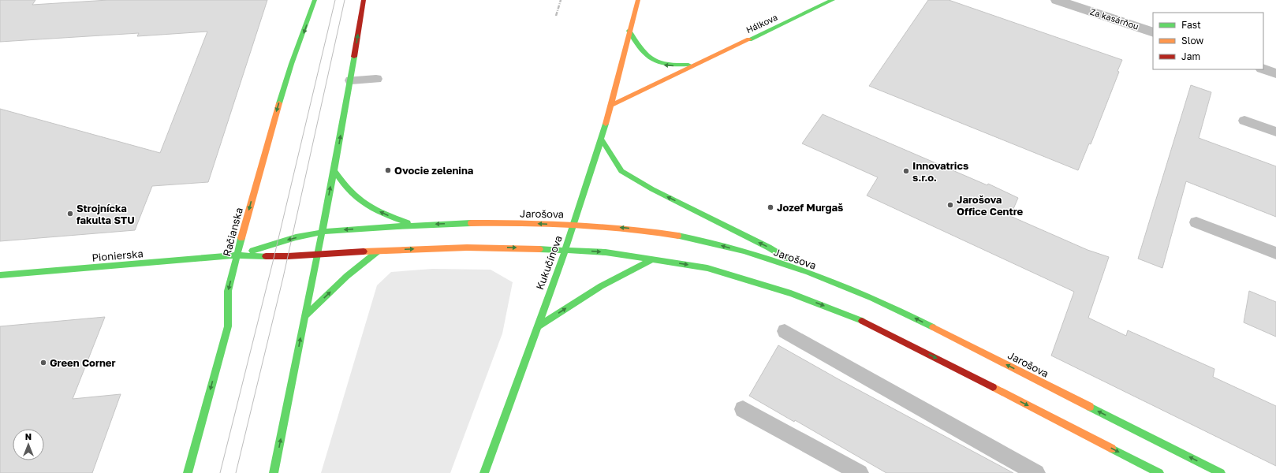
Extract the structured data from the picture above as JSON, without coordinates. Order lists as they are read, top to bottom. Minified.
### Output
{"streets":{"main road":["Hálkova","Jarošova","Račianska","Pionierska","Kukučínova"],"street":["Za kasárňou"]},"crossings":[["Hálkova","Kukučínova"],["Jarošova","Račianska"],["Jarošova","Pionierska"],["Jarošova","Kukučínova"],["Račianska","Pionierska"]],"one_way":["Račianska"],"places":["Ovocie zelenina","Innovatrics s.r.o.","Jarošova Office Centre","Jozef Murgaš","Strojnícka fakulta STU","Green Corner"],"legend":["Fast","Slow","Jam"],"north":"top"}
